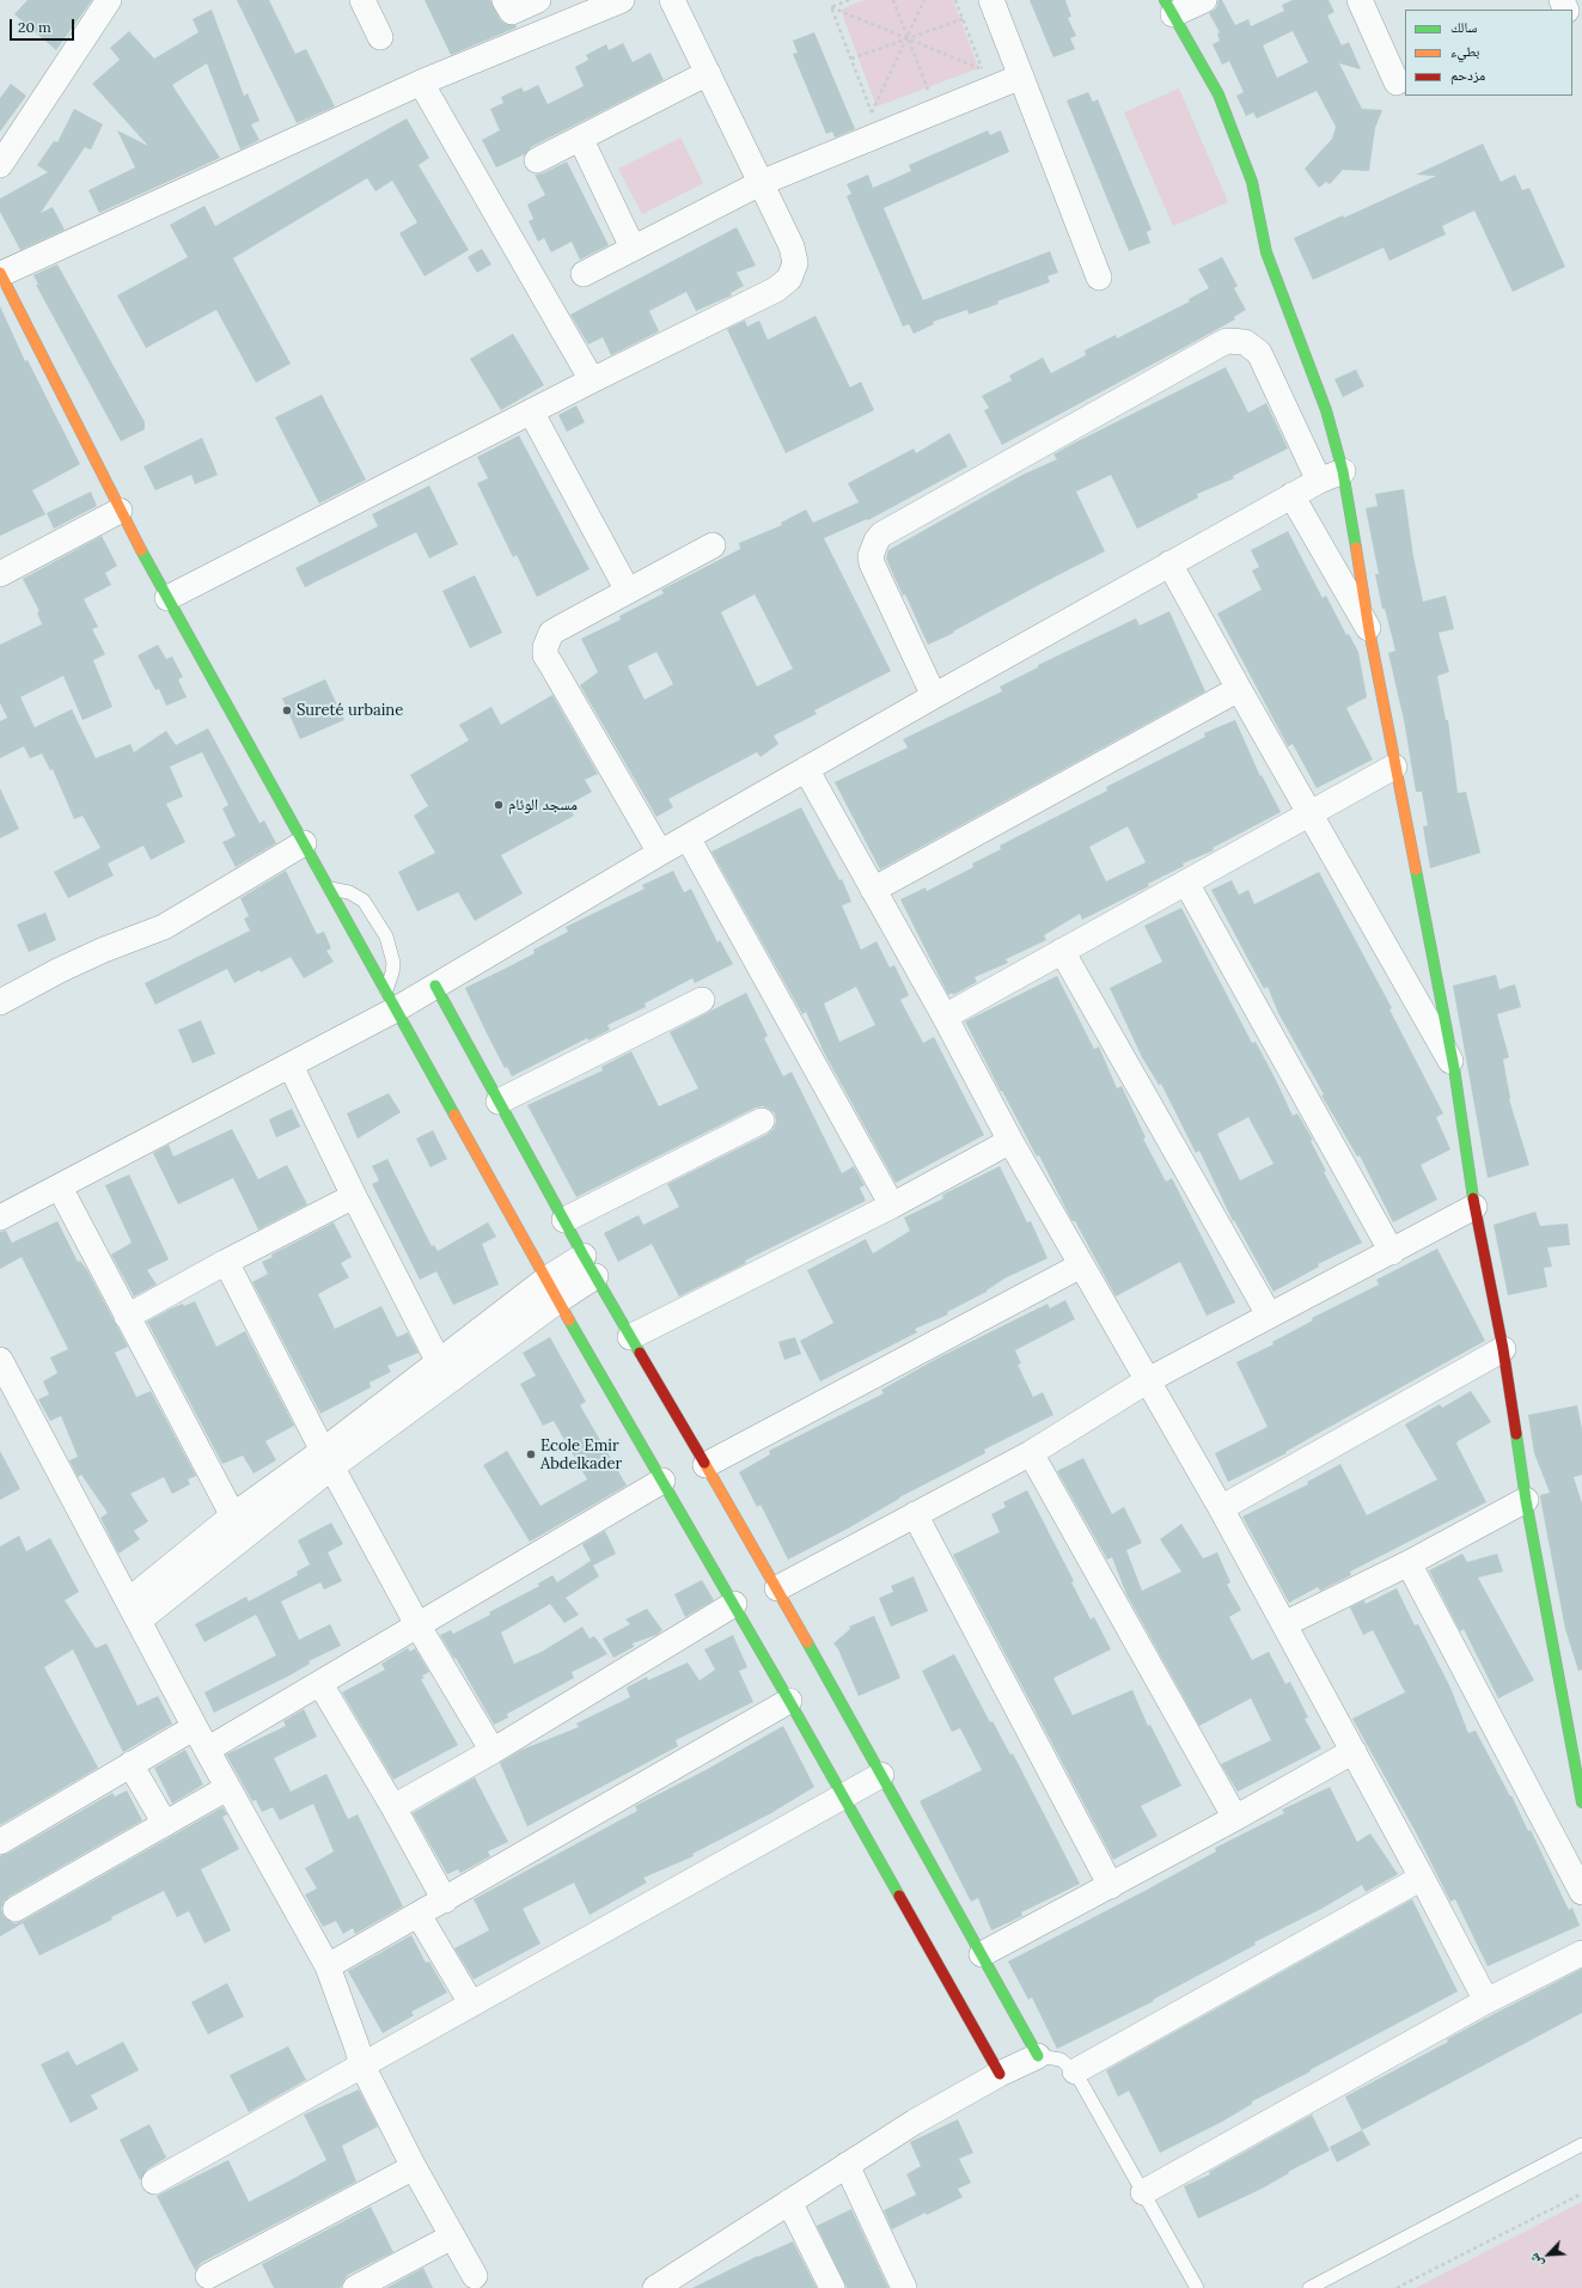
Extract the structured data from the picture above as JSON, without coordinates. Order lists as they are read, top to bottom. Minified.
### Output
{"places":["Sureté urbaine","مسجد الوئام","Ecole Emir Abdelkader"],"legend":["سالك","بطيء","مزدحم"],"scale_bar":"20 m","north":"bottom left"}
